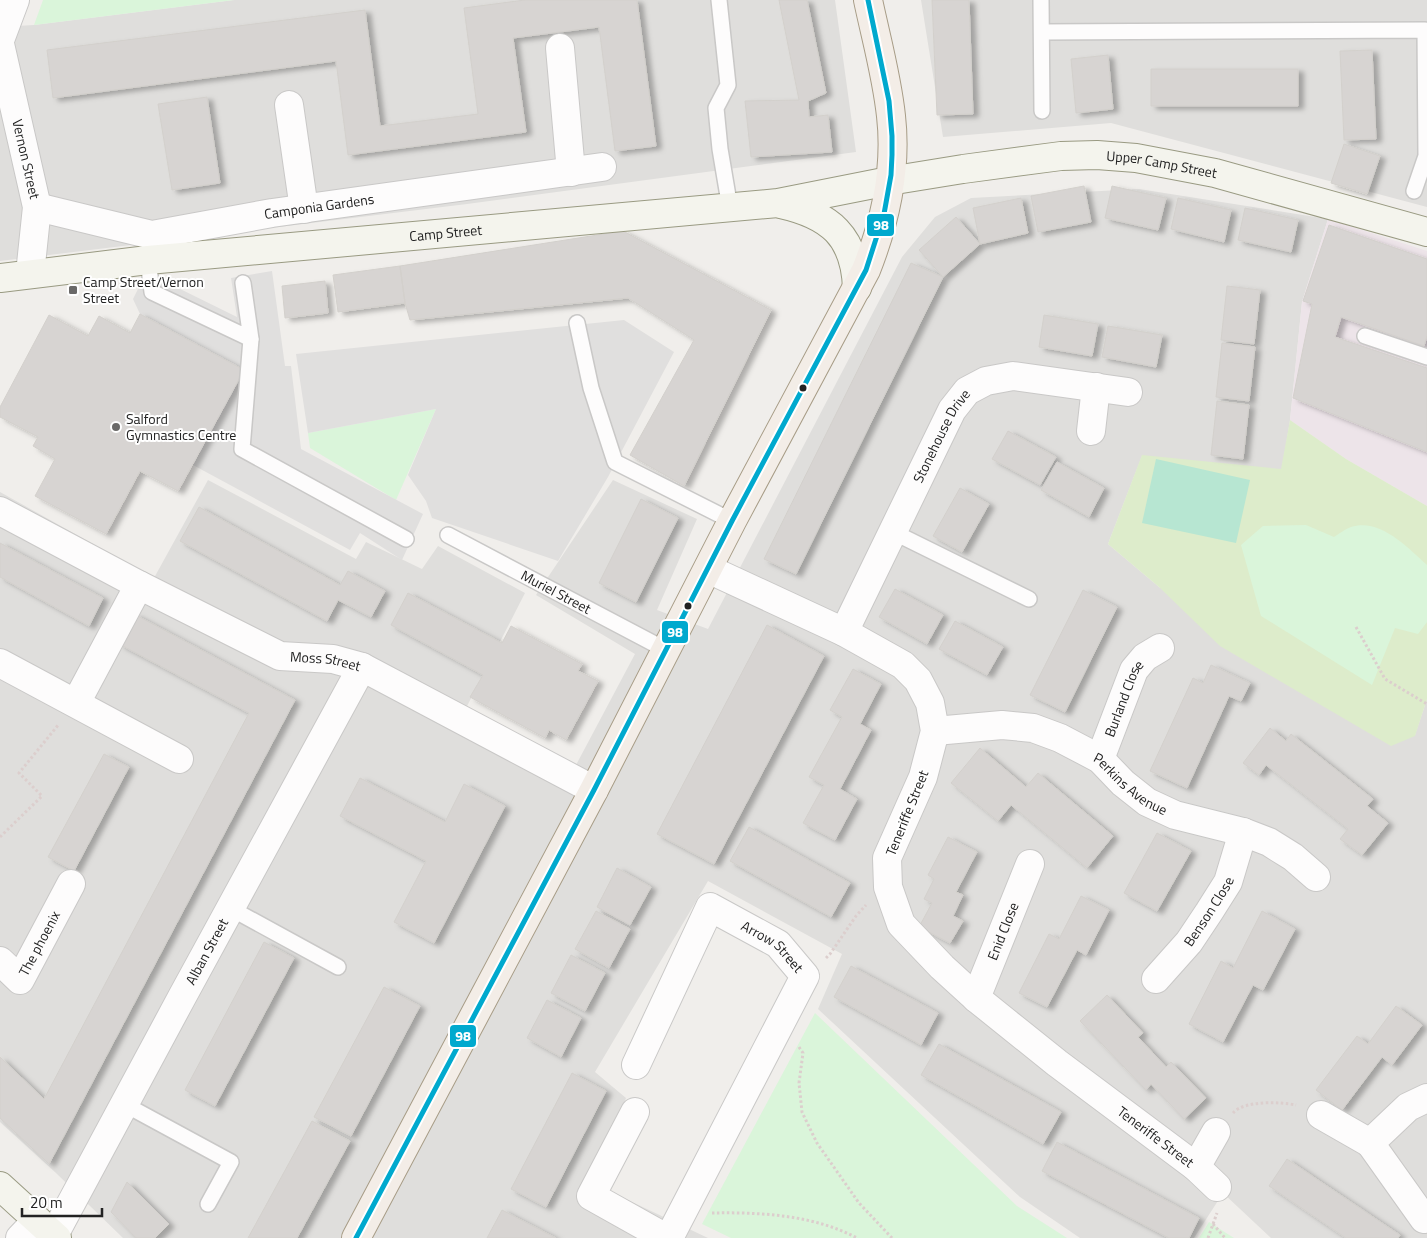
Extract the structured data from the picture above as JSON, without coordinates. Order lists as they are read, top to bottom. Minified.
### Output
{"streets":{"main road":["Upper Camp Street","Camp Street"],"street":["Vernon Street","Camponia Gardens","Stonehouse Drive","Moss Street","Burland Close","Perkins Avenue","Teneriffe Street","Benson Close","Enid Close","The phoenix","Arrow Street","Alban Street"],"lane":["Muriel Street"]},"crossings":[["Vernon Street","Camponia Gardens"],["Vernon Street","Camp Street"],["Upper Camp Street","Camp Street"],["Stonehouse Drive","Teneriffe Street"],["Moss Street","Alban Street"],["Burland Close","Perkins Avenue"],["Perkins Avenue","Teneriffe Street"],["Perkins Avenue","Benson Close"],["Teneriffe Street","Enid Close"]],"places":{"transit":["Camp Street/Vernon Street"],"other":["Salford Gymnastics Centre"]},"lines":["transit line 98"],"scale_bar":"20 m"}
